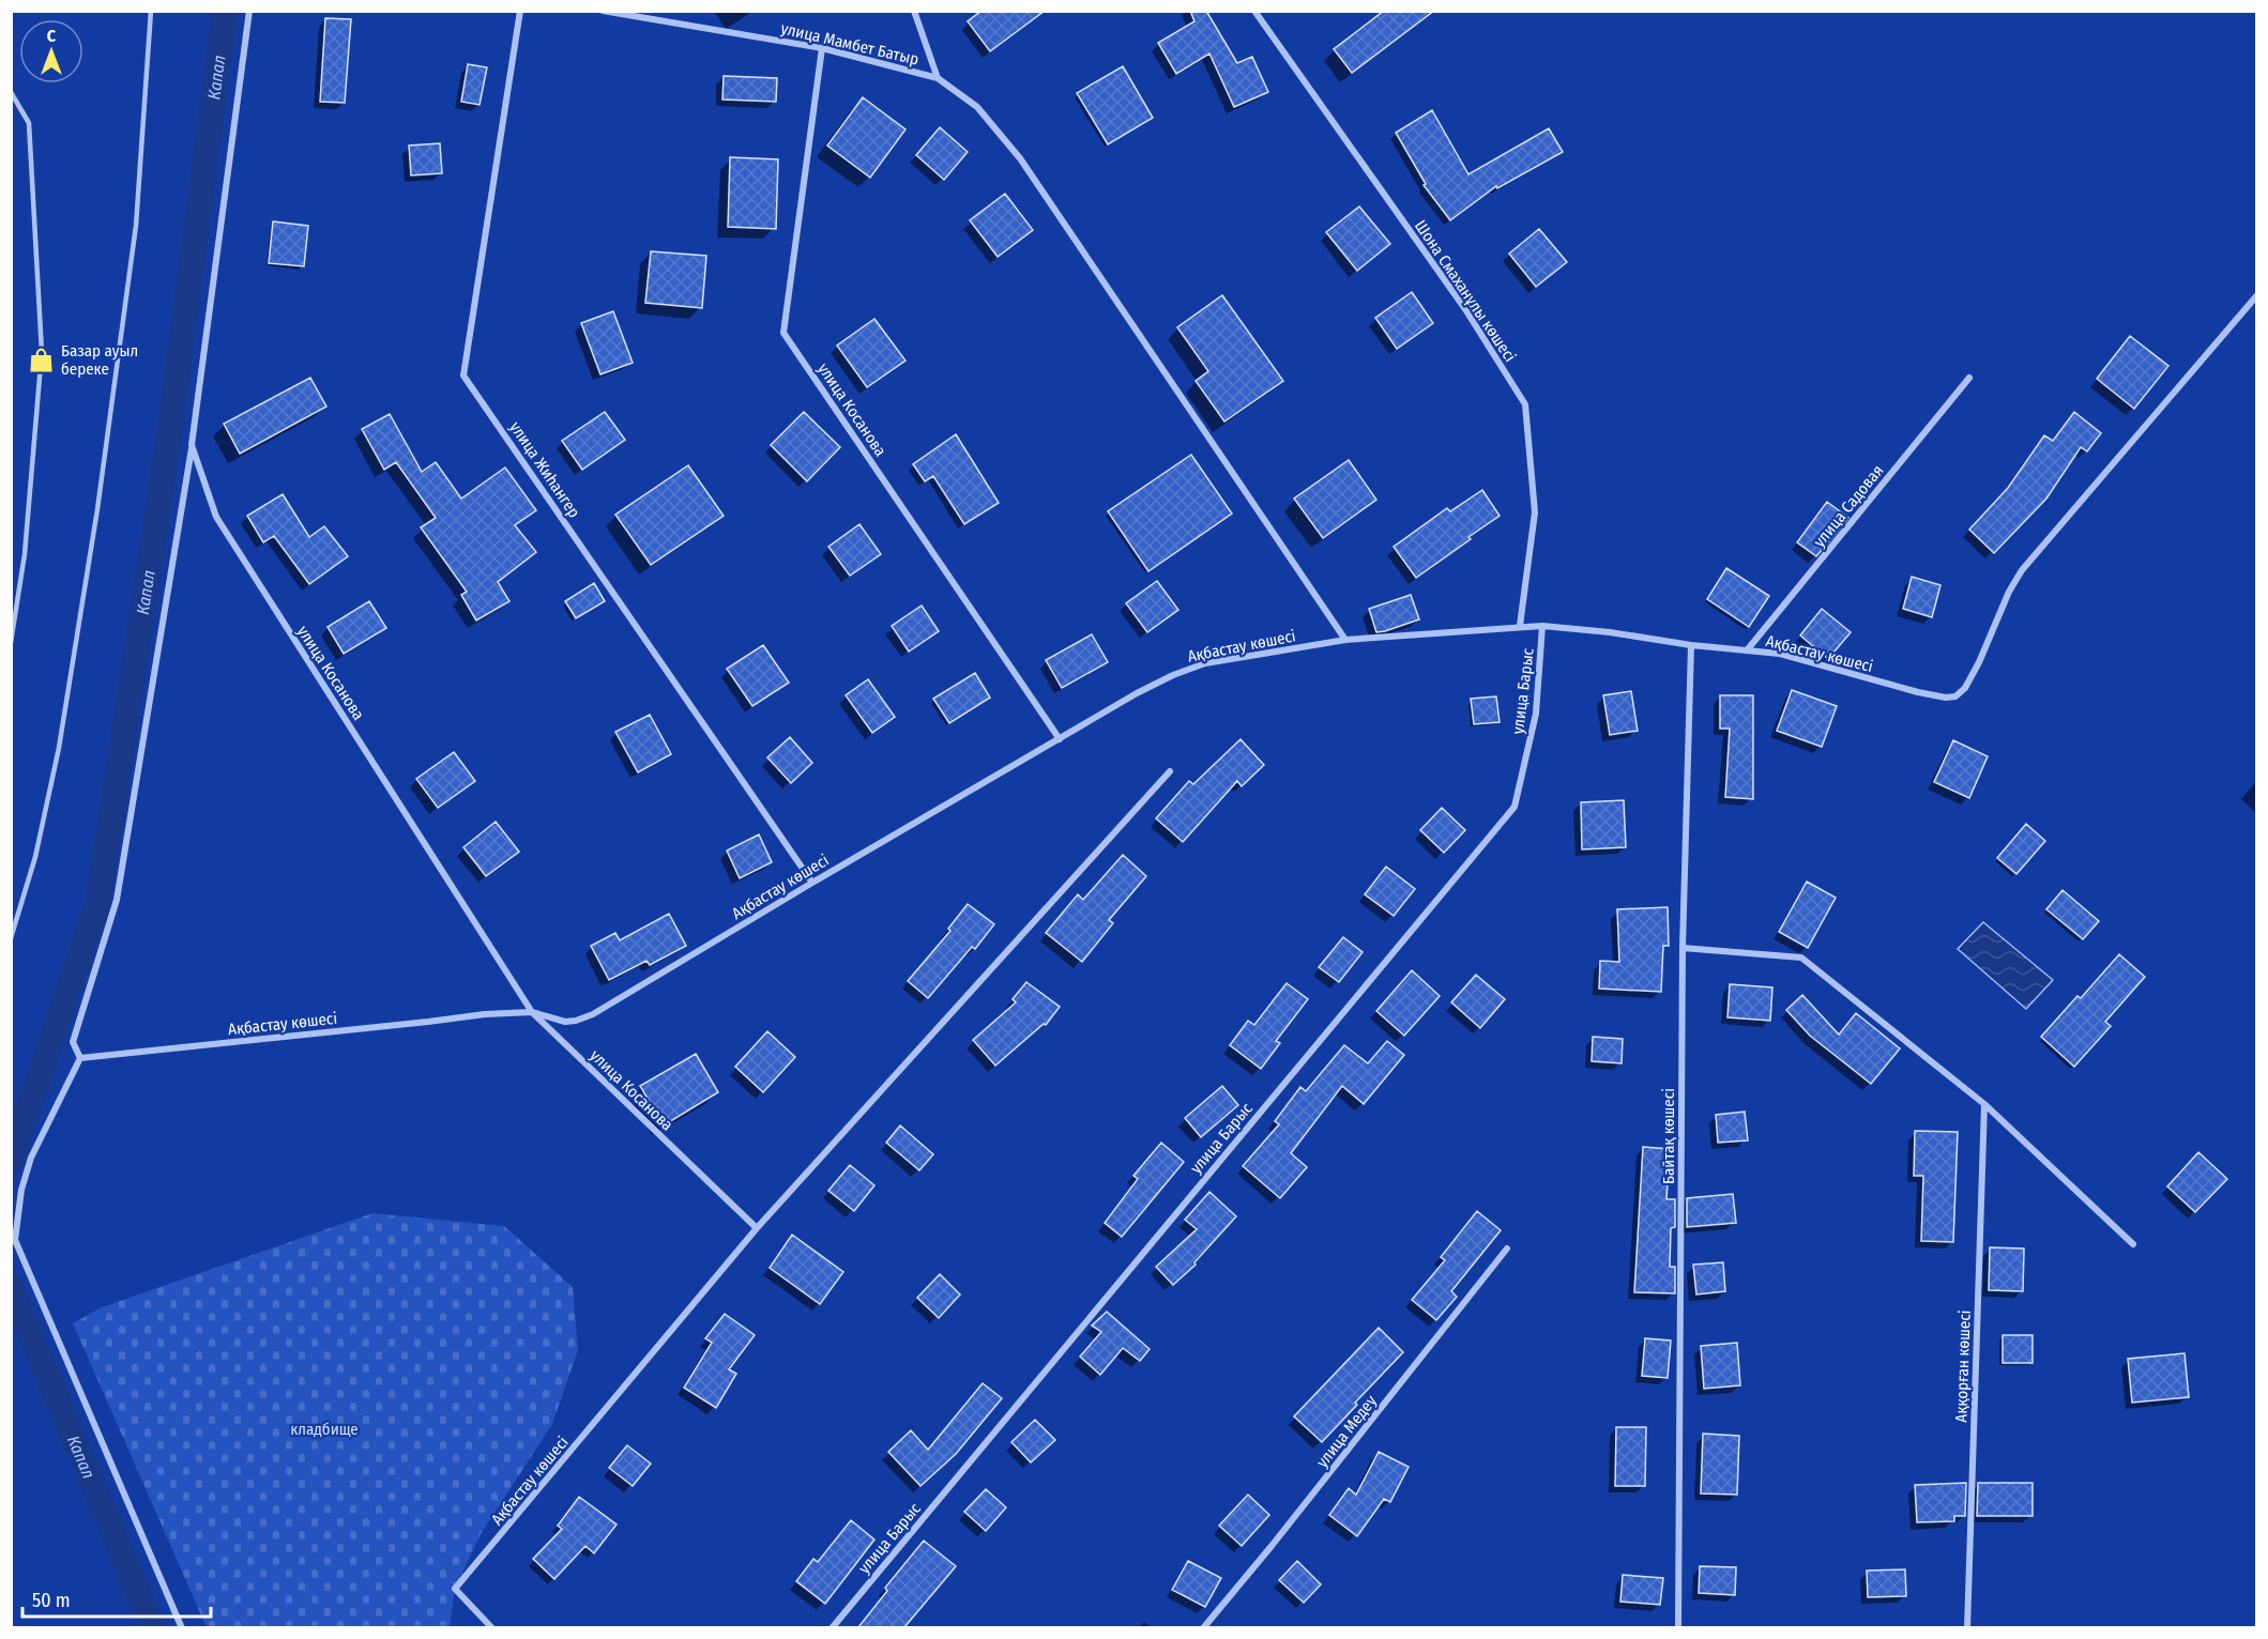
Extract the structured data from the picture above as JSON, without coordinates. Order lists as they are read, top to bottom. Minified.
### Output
{"streets":{"street":["улица Мамбет Батыр","Шона Смаханұлы көшесі","улица Косанова","улица Жиhангер","улица Садовая","Ақбастау көшесі","улица Барыс","Байтақ көшесі","Аққорған көшесі","улица Медеу"]},"crossings":[["улица Мамбет Батыр","улица Косанова"],["улица Мамбет Батыр","Ақбастау көшесі"],["Шона Смаханұлы көшесі","Ақбастау көшесі"],["улица Косанова","Ақбастау көшесі"],["улица Жиhангер","Ақбастау көшесі"],["улица Садовая","Ақбастау көшесі"],["Ақбастау көшесі","улица Барыс"],["Ақбастау көшесі","Байтақ көшесі"]],"water":["Капал"],"parks":["кладбище"],"places":{"shop":["Базар ауыл береке"]},"scale_bar":"50 m","north":"top"}
